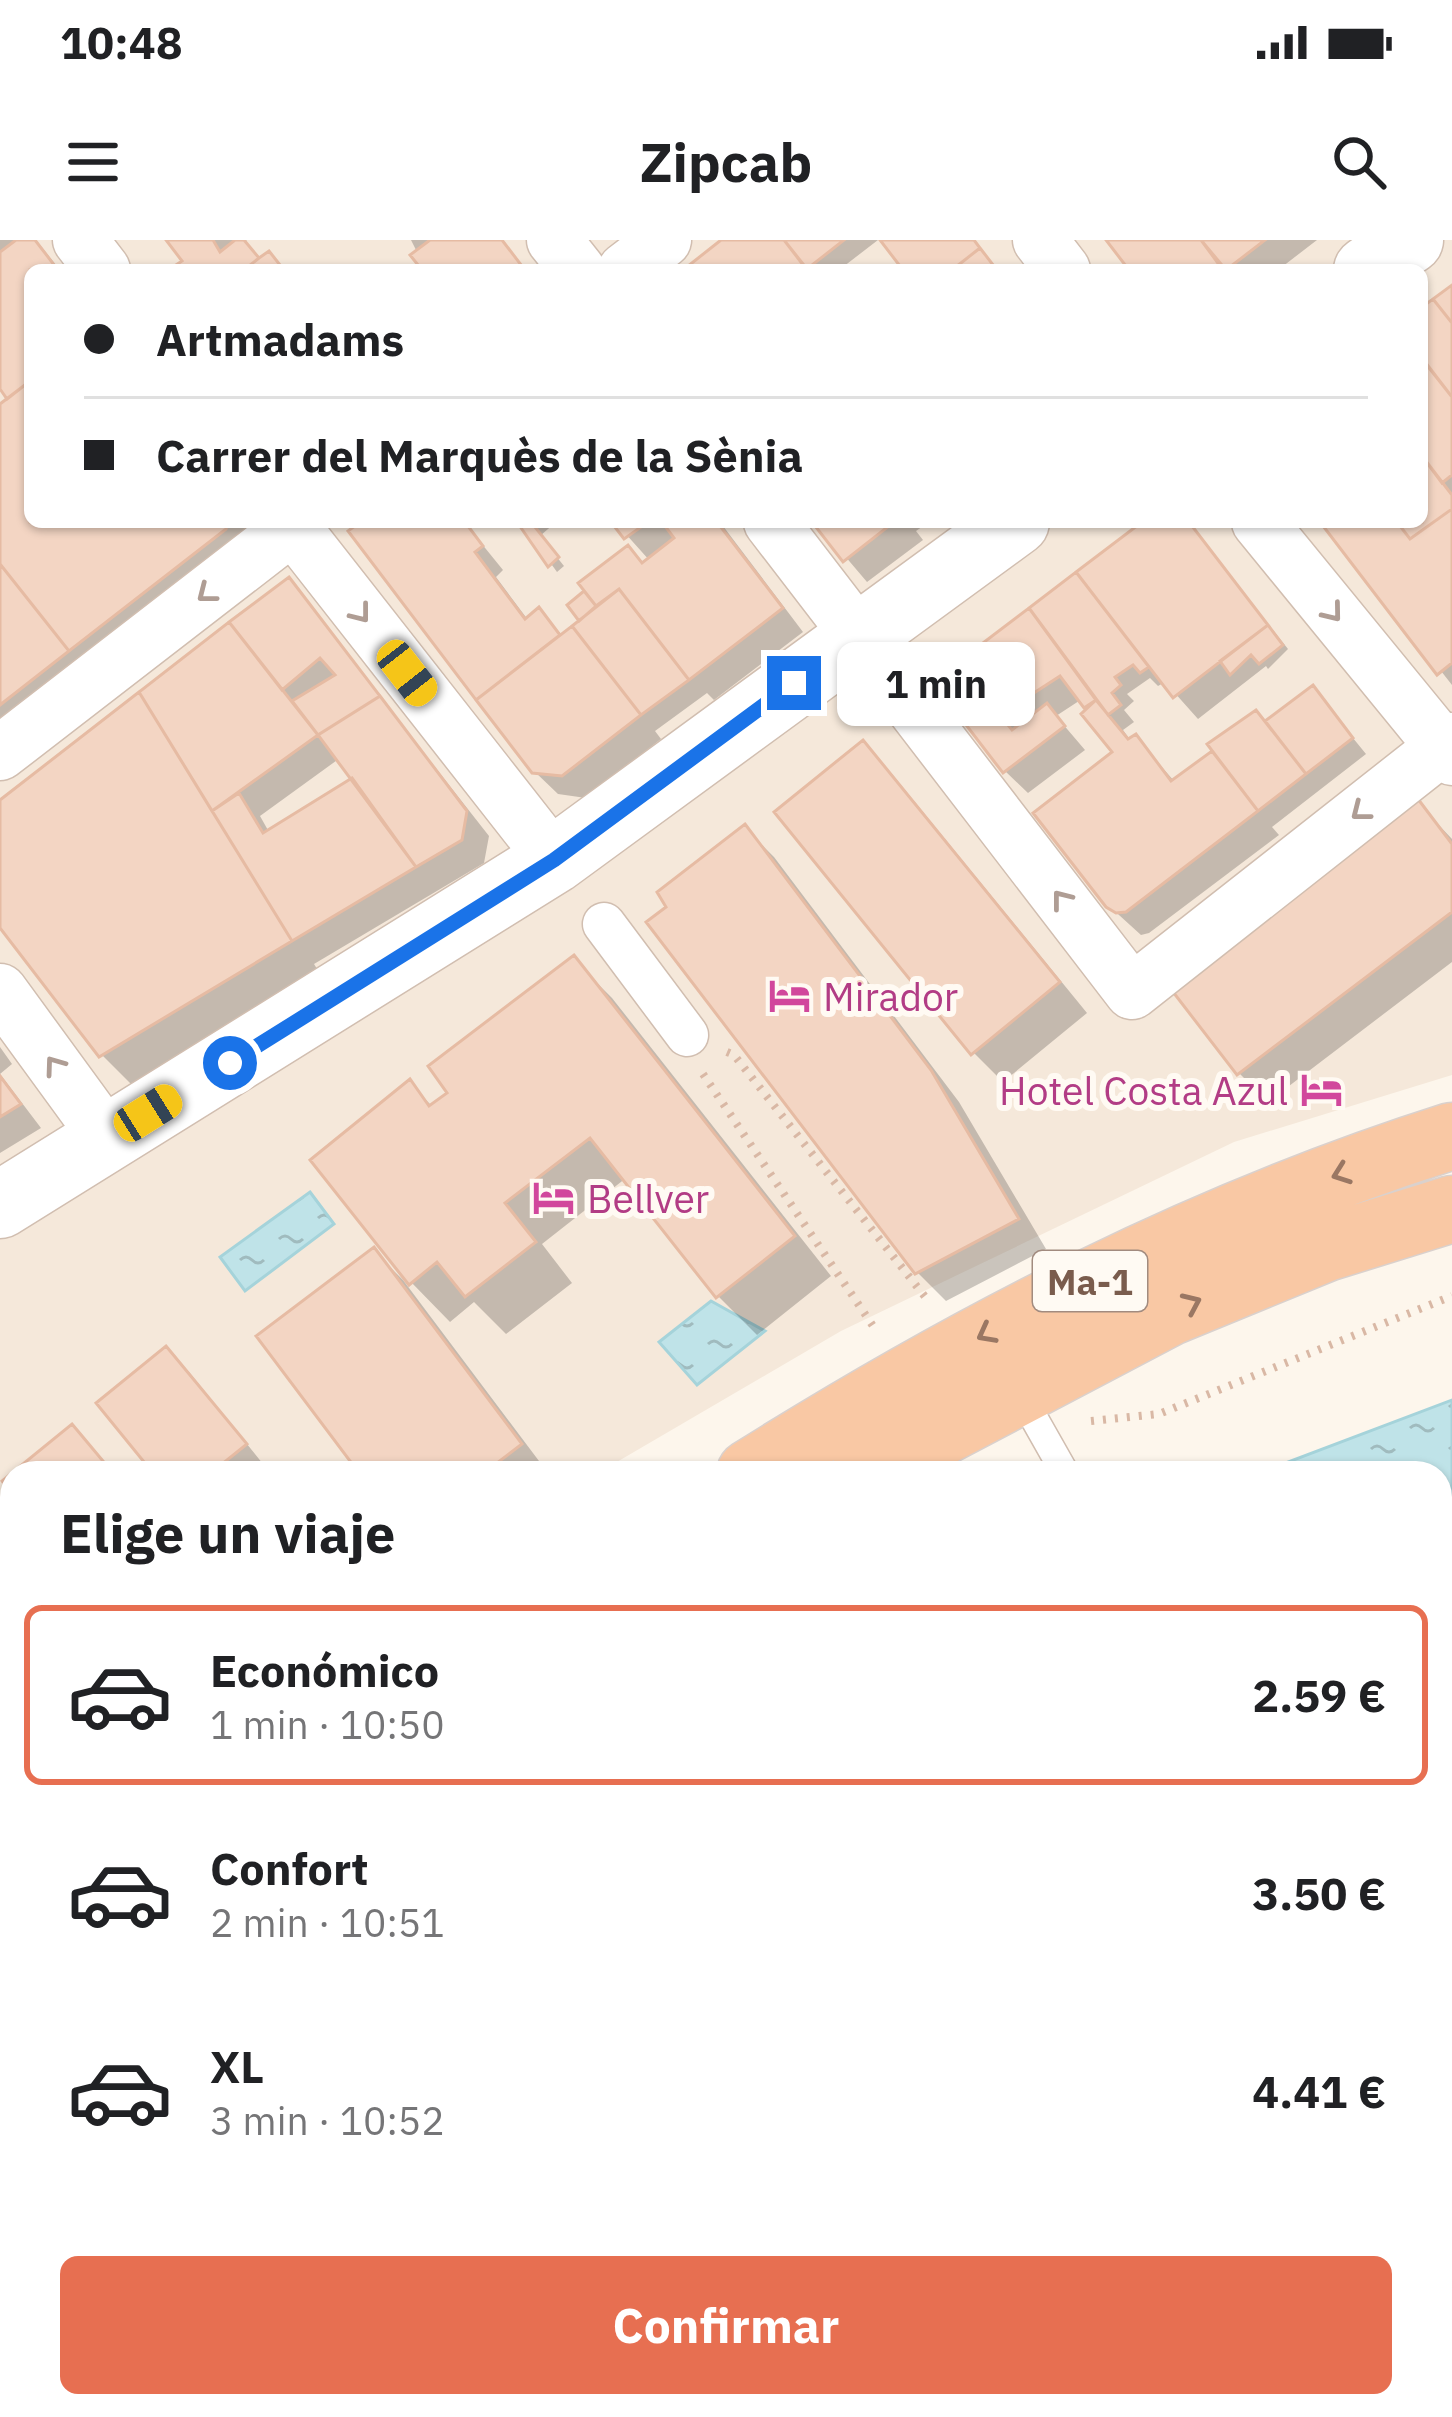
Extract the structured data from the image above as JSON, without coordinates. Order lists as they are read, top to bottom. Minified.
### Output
{"streets":{"highway":["Ma-1"]},"places":{"hotel":["Mirador","Hotel Costa Azul","Bellver"]},"page":{"status":"10:48","header":"Zipcab","banner":["Artmadams","Carrer del Marquès de la Sènia"],"bubble":"1 min","heading":"Elige un viaje","list":[{"name":"Económico","note":"1 min · 10:50","value":"2.59 €"},{"name":"Confort","note":"2 min · 10:51","value":"3.50 €"},{"name":"XL","note":"3 min · 10:52","value":"4.41 €"}],"buttons":"Confirmar"}}
